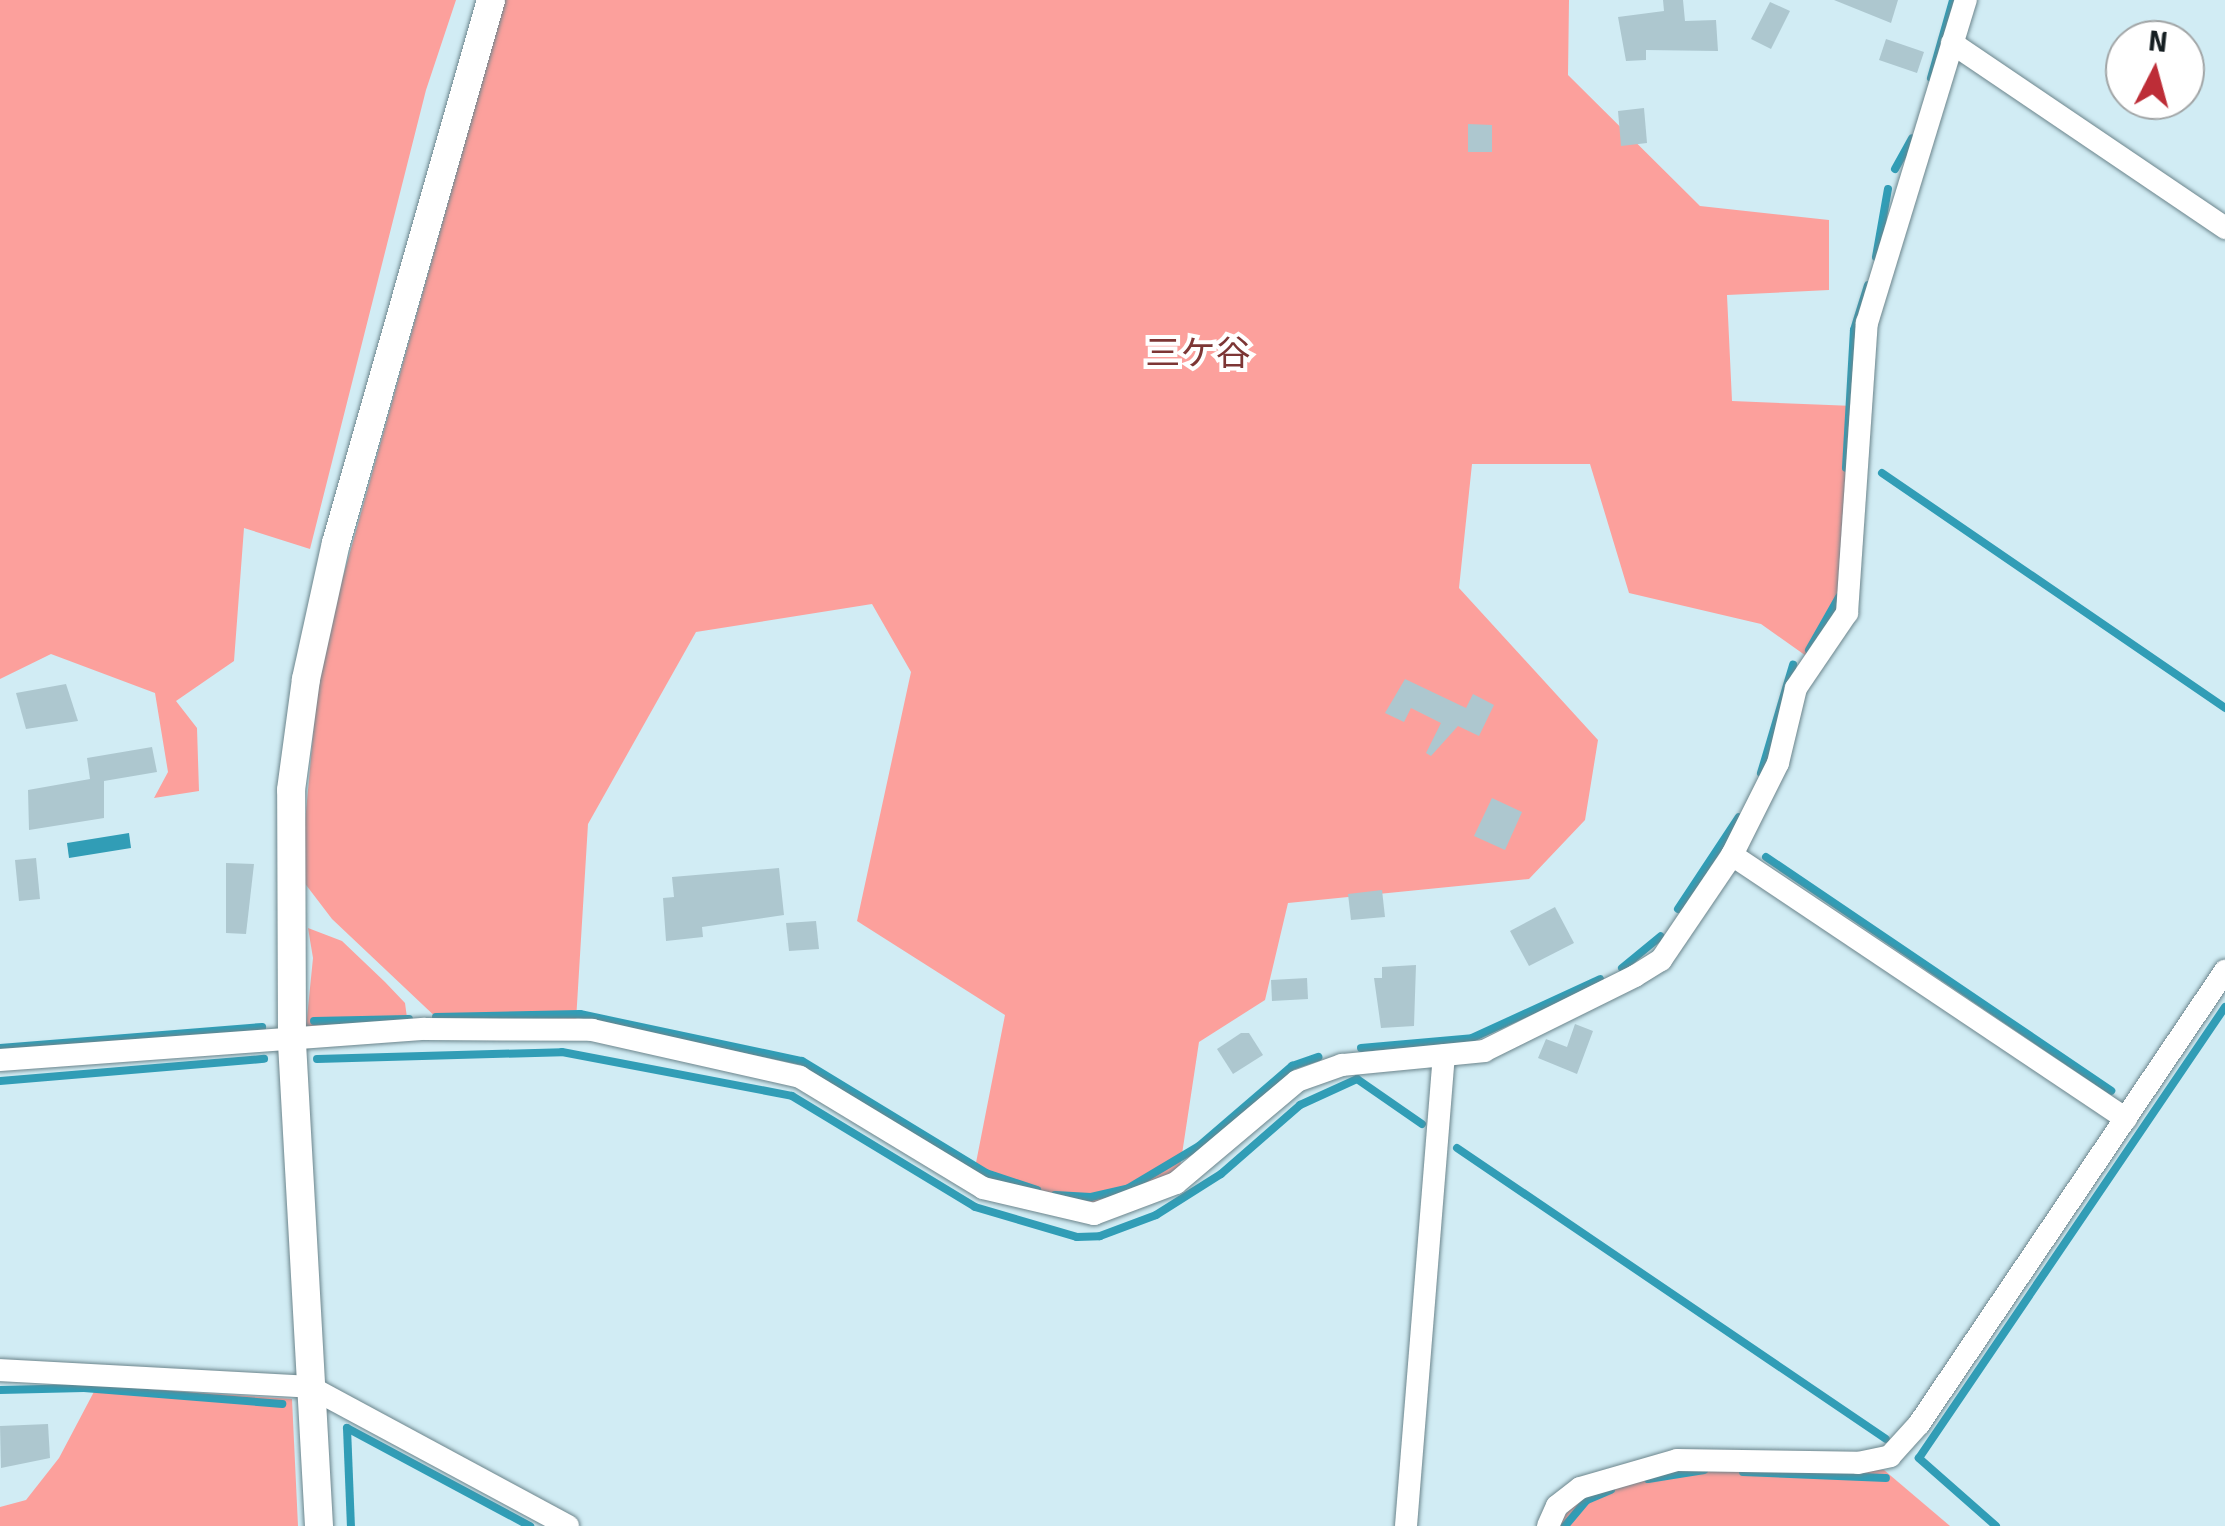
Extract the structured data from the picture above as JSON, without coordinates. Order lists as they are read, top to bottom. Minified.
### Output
{"districts":["三ケ谷"],"north":"top"}
